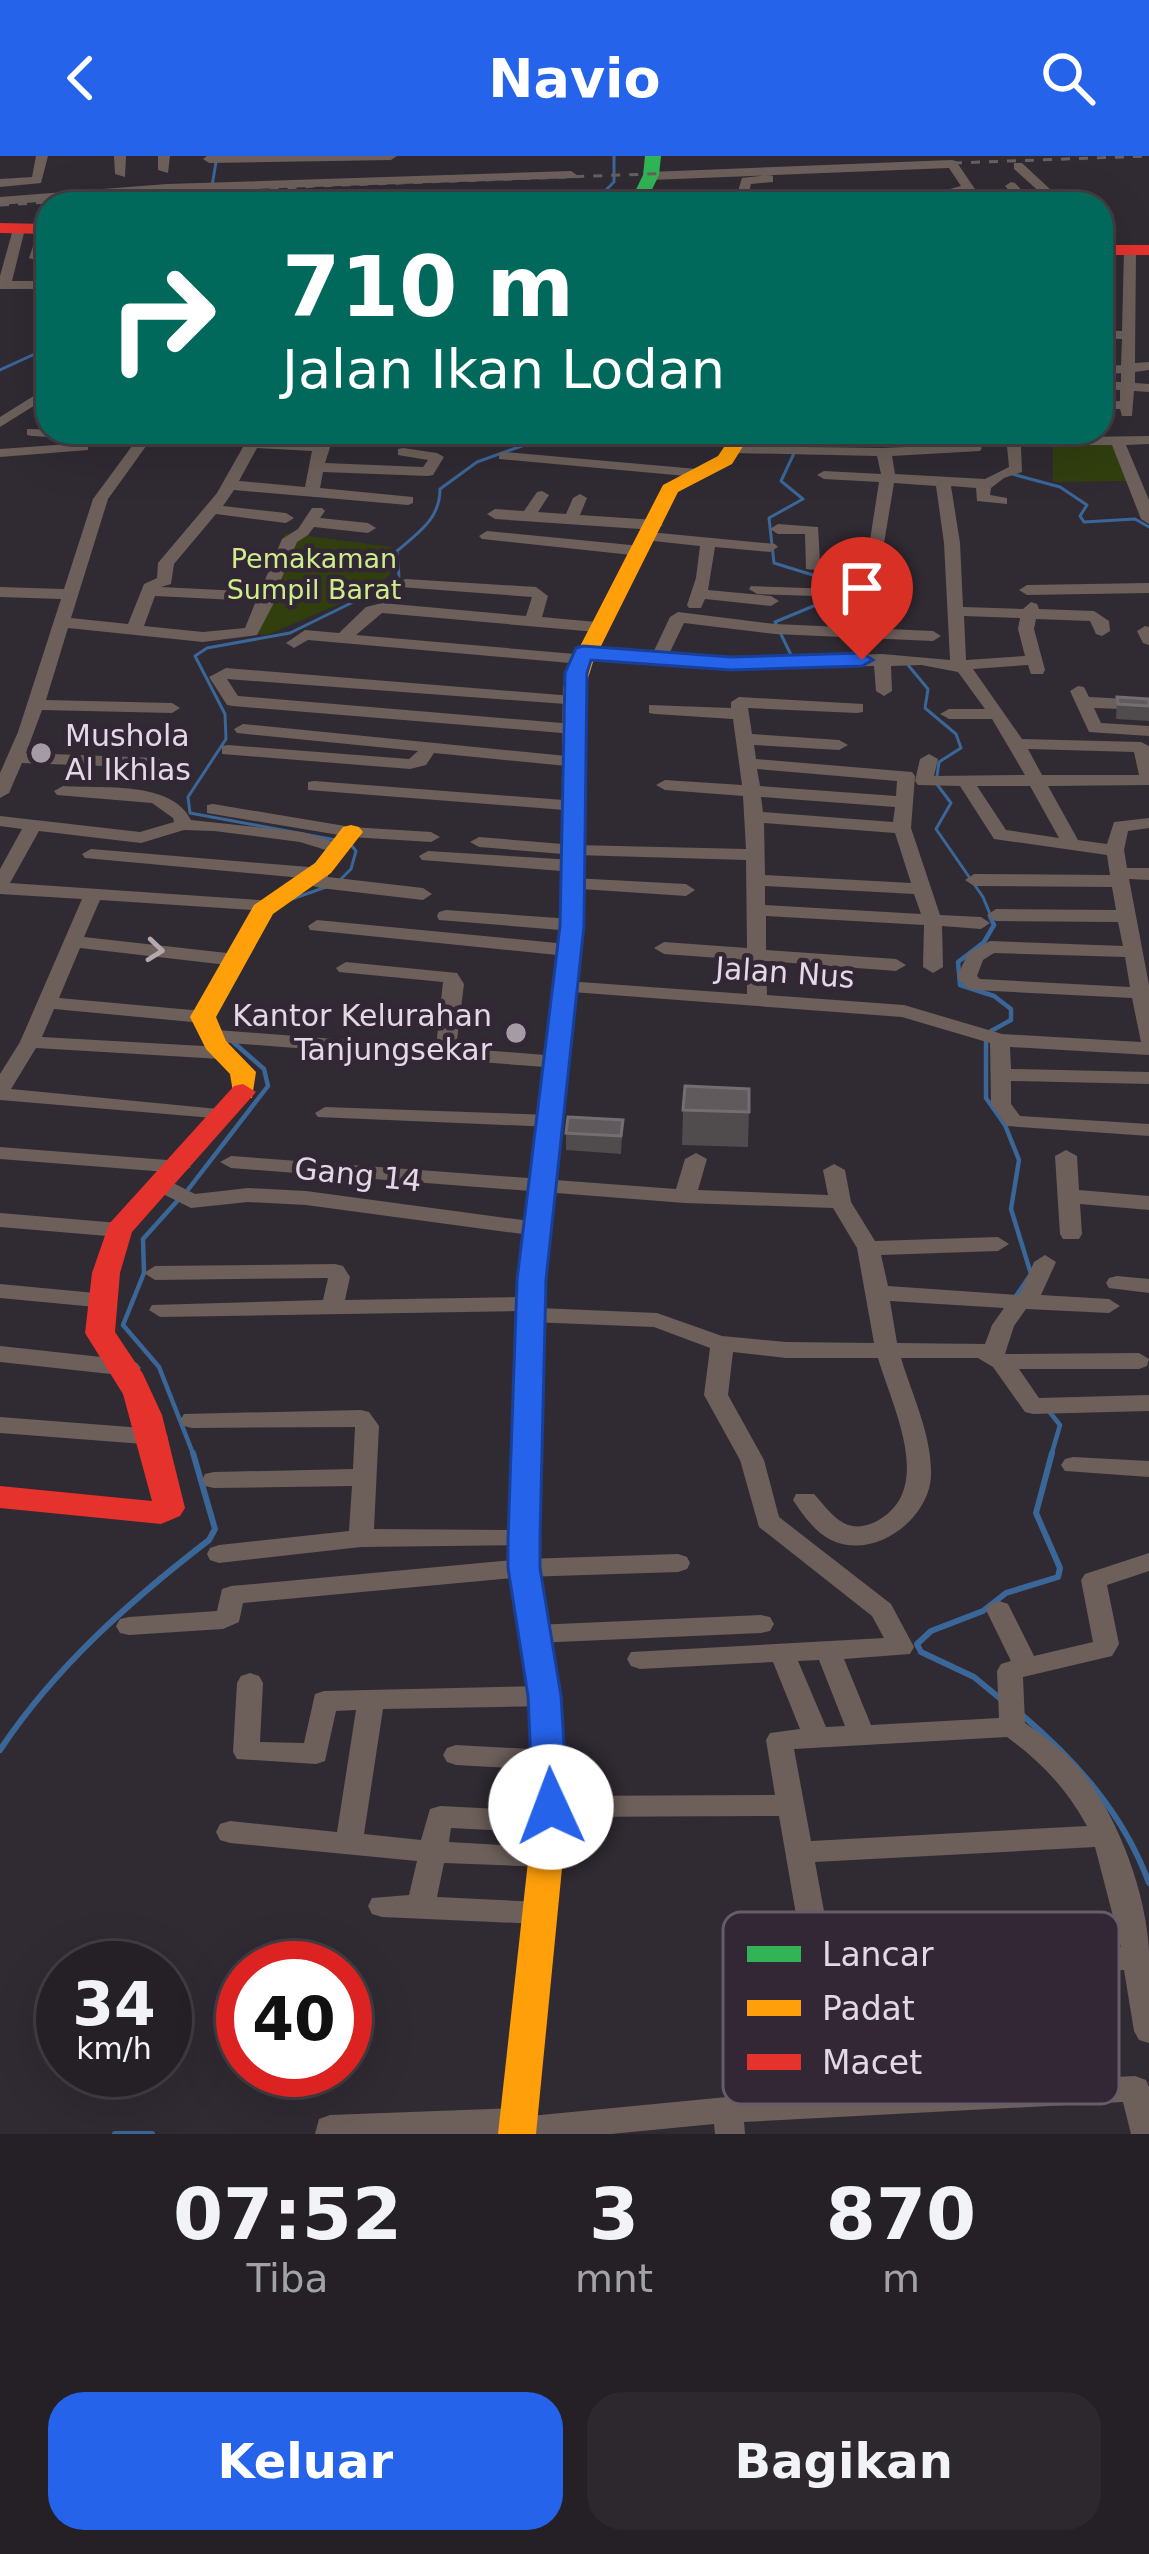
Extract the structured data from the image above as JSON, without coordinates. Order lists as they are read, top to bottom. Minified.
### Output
{"streets":{"street":["Jalan Nus","Gang 14"]},"parks":["Pemakaman Sumpil Barat"],"places":["Mushola Al Ikhlas","Kantor Kelurahan Tanjungsekar"],"legend":["Lancar","Padat","Macet"],"page":{"header":"Navio","turn":["710 m","Jalan Ikan Lodan"],"speed":"34 km/h","limit":"40","eta":["07:52","Tiba","3","mnt","870","m"],"buttons":["Keluar","Bagikan"]}}
